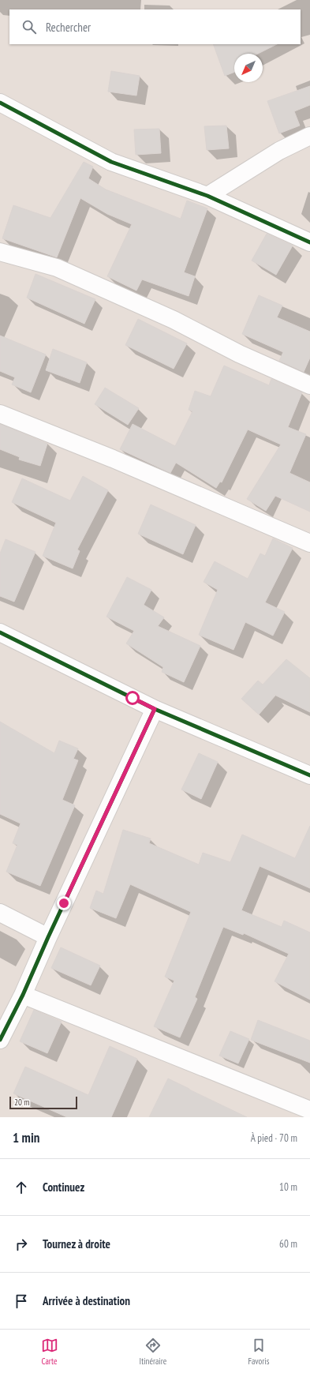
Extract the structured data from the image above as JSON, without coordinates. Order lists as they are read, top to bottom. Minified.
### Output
{"scale_bar":"20 m","north":"bottom left","page":{"search":"Rechercher","scale":"20 m","heading":["1 min","À pied · 70 m"],"list":[["Continuez","10 m"],["Tournez à droite","60 m"],"Arrivée à destination"],"nav":["Carte","Itinéraire","Favoris"]}}
